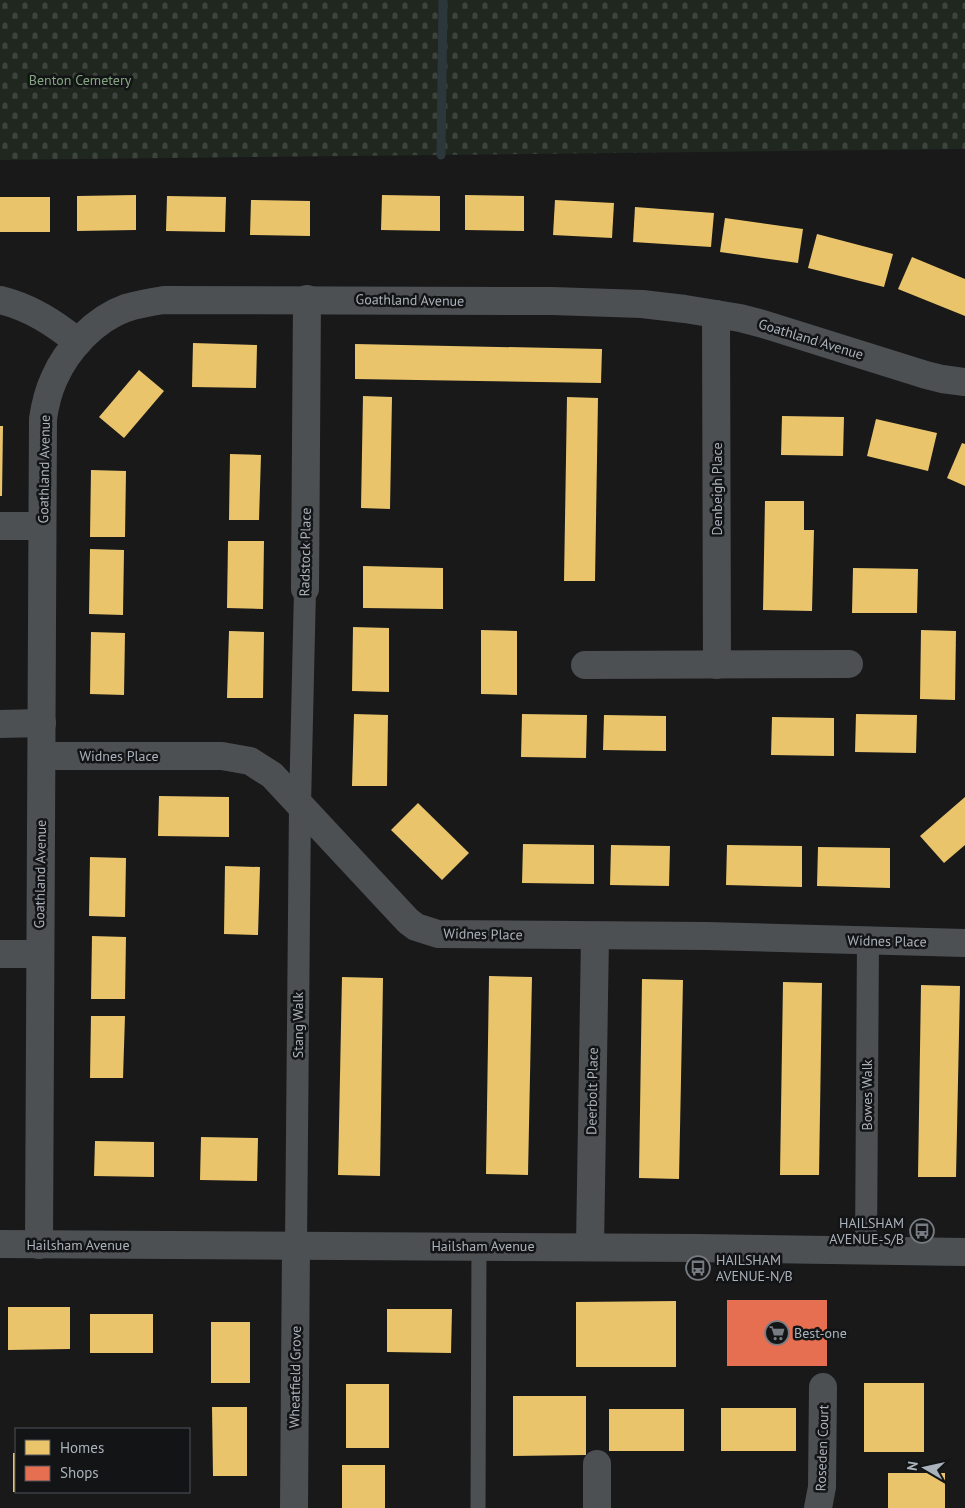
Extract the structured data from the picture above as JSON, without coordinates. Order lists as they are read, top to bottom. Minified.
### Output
{"streets":{"street":["Goathland Avenue","Denbeigh Place","Radstock Place","Widnes Place","Stang Walk","Deerbolt Place","Bowes Walk","Hailsham Avenue","Wheatfield Grove","Roseden Court"]},"crossings":[["Goathland Avenue","Denbeigh Place"],["Goathland Avenue","Radstock Place"],["Goathland Avenue","Widnes Place"],["Goathland Avenue","Hailsham Avenue"],["Radstock Place","Widnes Place"],["Radstock Place","Stang Walk"],["Widnes Place","Stang Walk"],["Widnes Place","Deerbolt Place"],["Widnes Place","Bowes Walk"],["Stang Walk","Hailsham Avenue"],["Stang Walk","Wheatfield Grove"],["Deerbolt Place","Hailsham Avenue"],["Bowes Walk","Hailsham Avenue"],["Hailsham Avenue","Wheatfield Grove"]],"parks":["Benton Cemetery"],"places":{"bus stop":["HAILSHAM AVENUE-S/B","HAILSHAM AVENUE-N/B"],"supermarket":["Best-one"]},"legend":["Homes","Shops"],"north":"left"}
